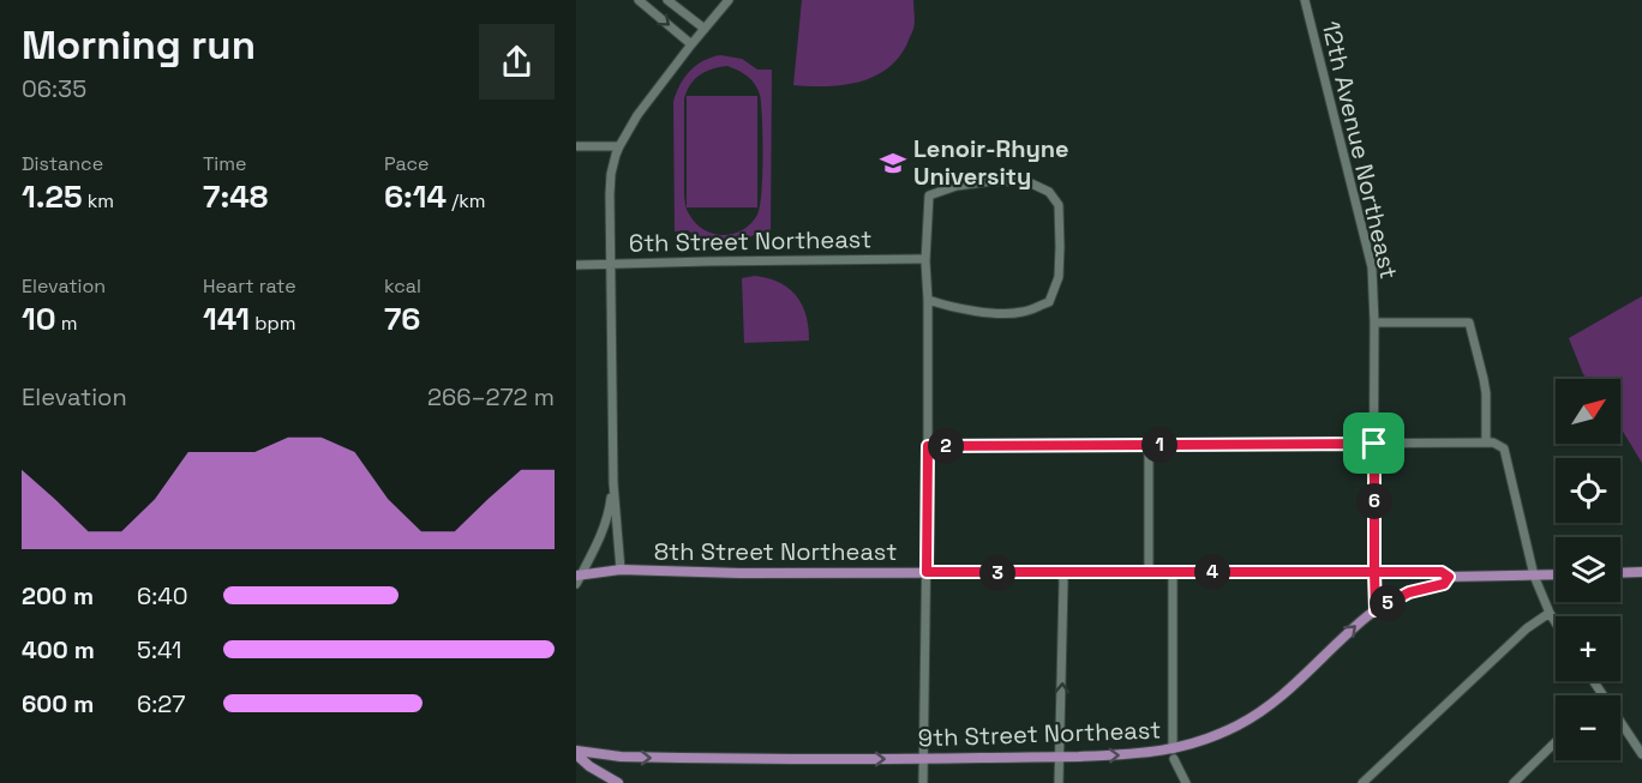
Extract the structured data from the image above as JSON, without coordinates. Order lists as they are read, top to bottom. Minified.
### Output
{"streets":{"main road":["8th Street Northeast","9th Street Northeast"],"street":["12th Avenue Northeast","6th Street Northeast"]},"crossings":[["12th Avenue Northeast","8th Street Northeast"],["12th Avenue Northeast","9th Street Northeast"],["8th Street Northeast","9th Street Northeast"]],"one_way":["9th Street Northeast"],"places":{"school or university":["Lenoir-Rhyne University"]},"north":"top right","page":{"heading":["Morning run","06:35"],"stats":[["Distance","1.25 km"],["Time","7:48"],["Pace","6:14 /km"],["Elevation","10 m"],["Heart rate","141 bpm"],["kcal","76"]],"chart":["Elevation","266–272 m"],"map_buttons":["+","−"],"pins":["1","2","6","4","3","5"],"list":[{"name":"200 m","note":"6:40"},{"name":"400 m","note":"5:41"},{"name":"600 m","note":"6:27"}]}}
